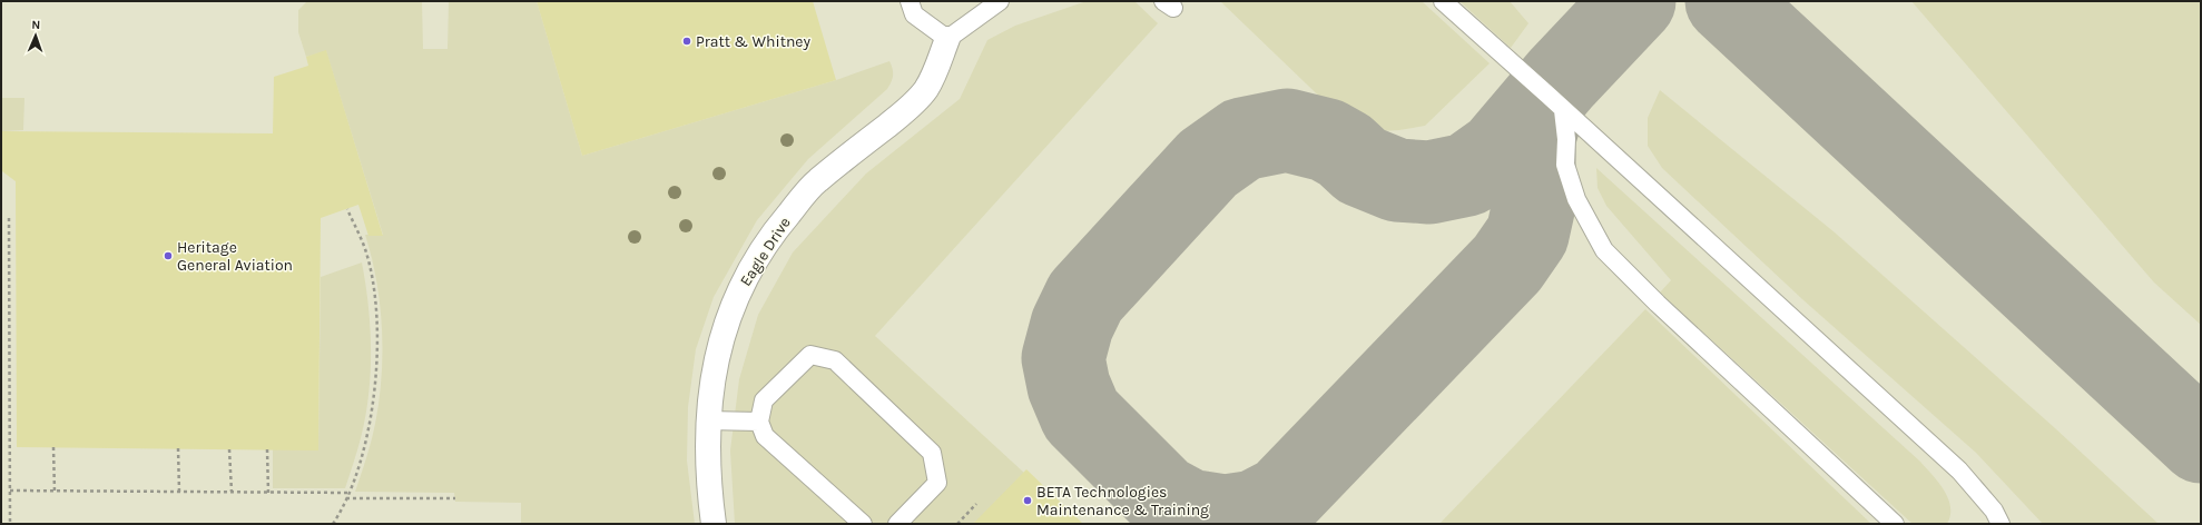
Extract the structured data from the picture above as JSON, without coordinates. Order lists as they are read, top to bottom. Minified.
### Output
{"streets":{"street":["Eagle Drive"]},"places":["Pratt & Whitney","Heritage General Aviation","BETA Technologies Maintenance & Training"],"north":"top"}
